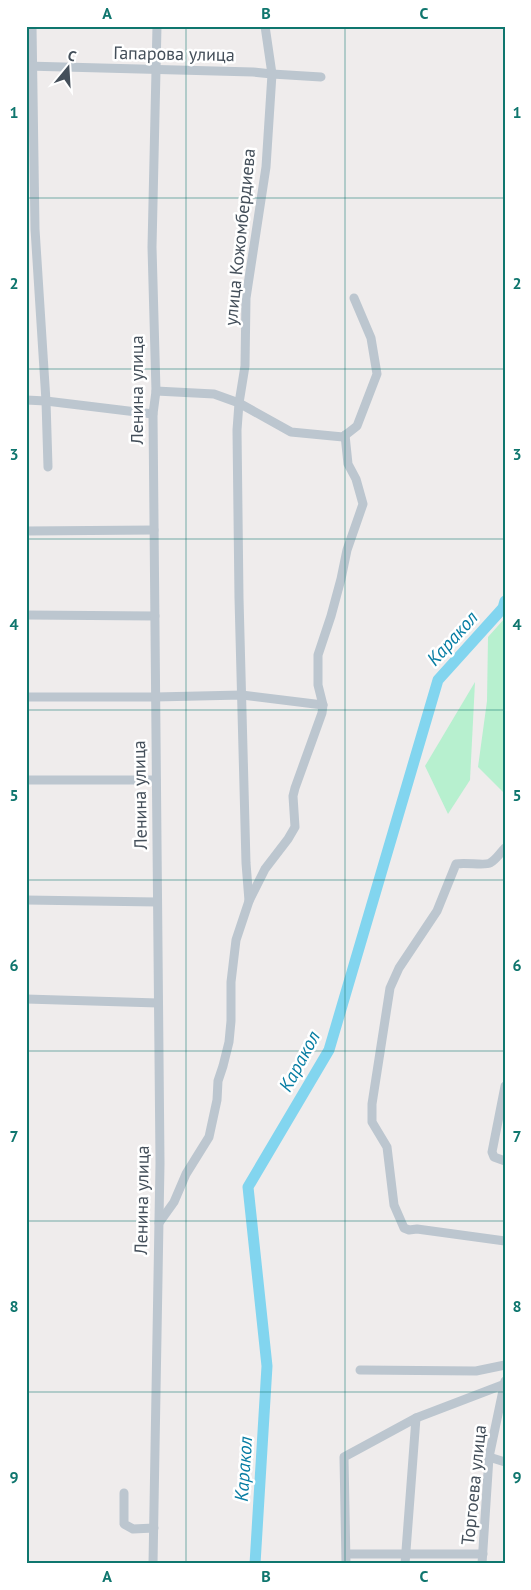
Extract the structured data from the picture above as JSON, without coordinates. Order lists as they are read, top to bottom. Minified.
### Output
{"streets":{"street":["Гапарова улица","улица Кожомбердиева","Ленина улица","Торгоева улица"]},"crossings":[["Гапарова улица","улица Кожомбердиева"],["Гапарова улица","Ленина улица"]],"water":["Каракол"],"north":"top","grid":{"columns":["A","B","C"],"rows":["1","2","3","4","5","6","7","8","9"]}}
